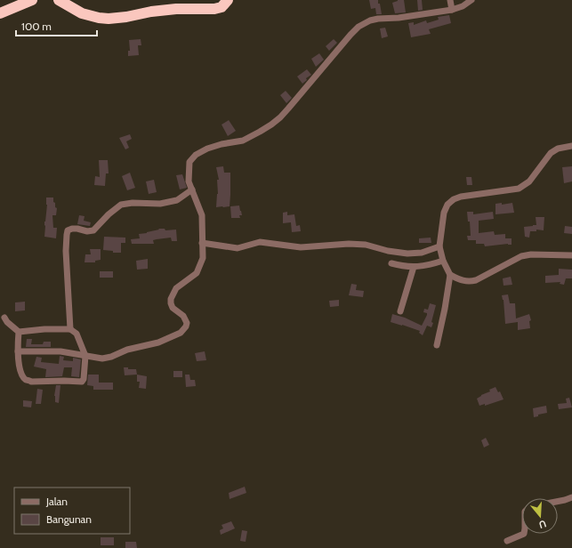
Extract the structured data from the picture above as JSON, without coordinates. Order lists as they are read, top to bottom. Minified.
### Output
{"legend":["Jalan","Bangunan"],"scale_bar":"100 m","north":"bottom"}
